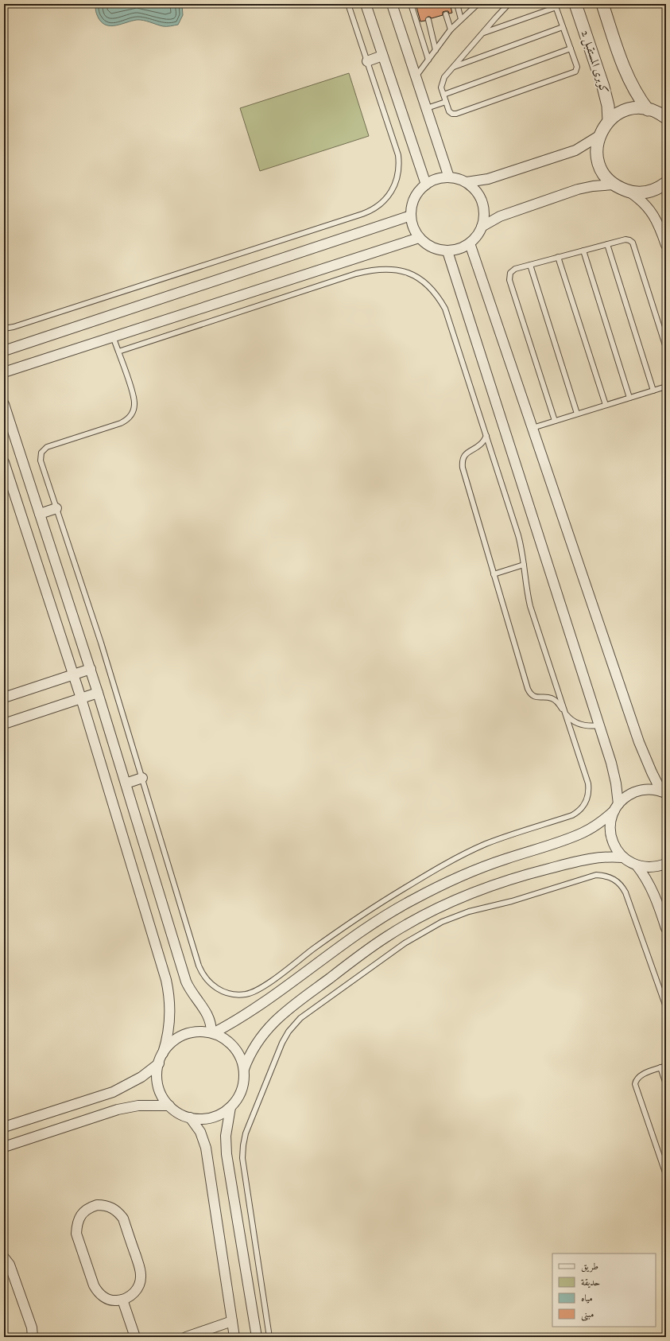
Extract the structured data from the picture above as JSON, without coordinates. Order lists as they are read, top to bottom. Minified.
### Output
{"streets":{"street":["كوبرى المستقبل 2"]},"legend":["طريق","حديقة","مياه","مبنى"]}
